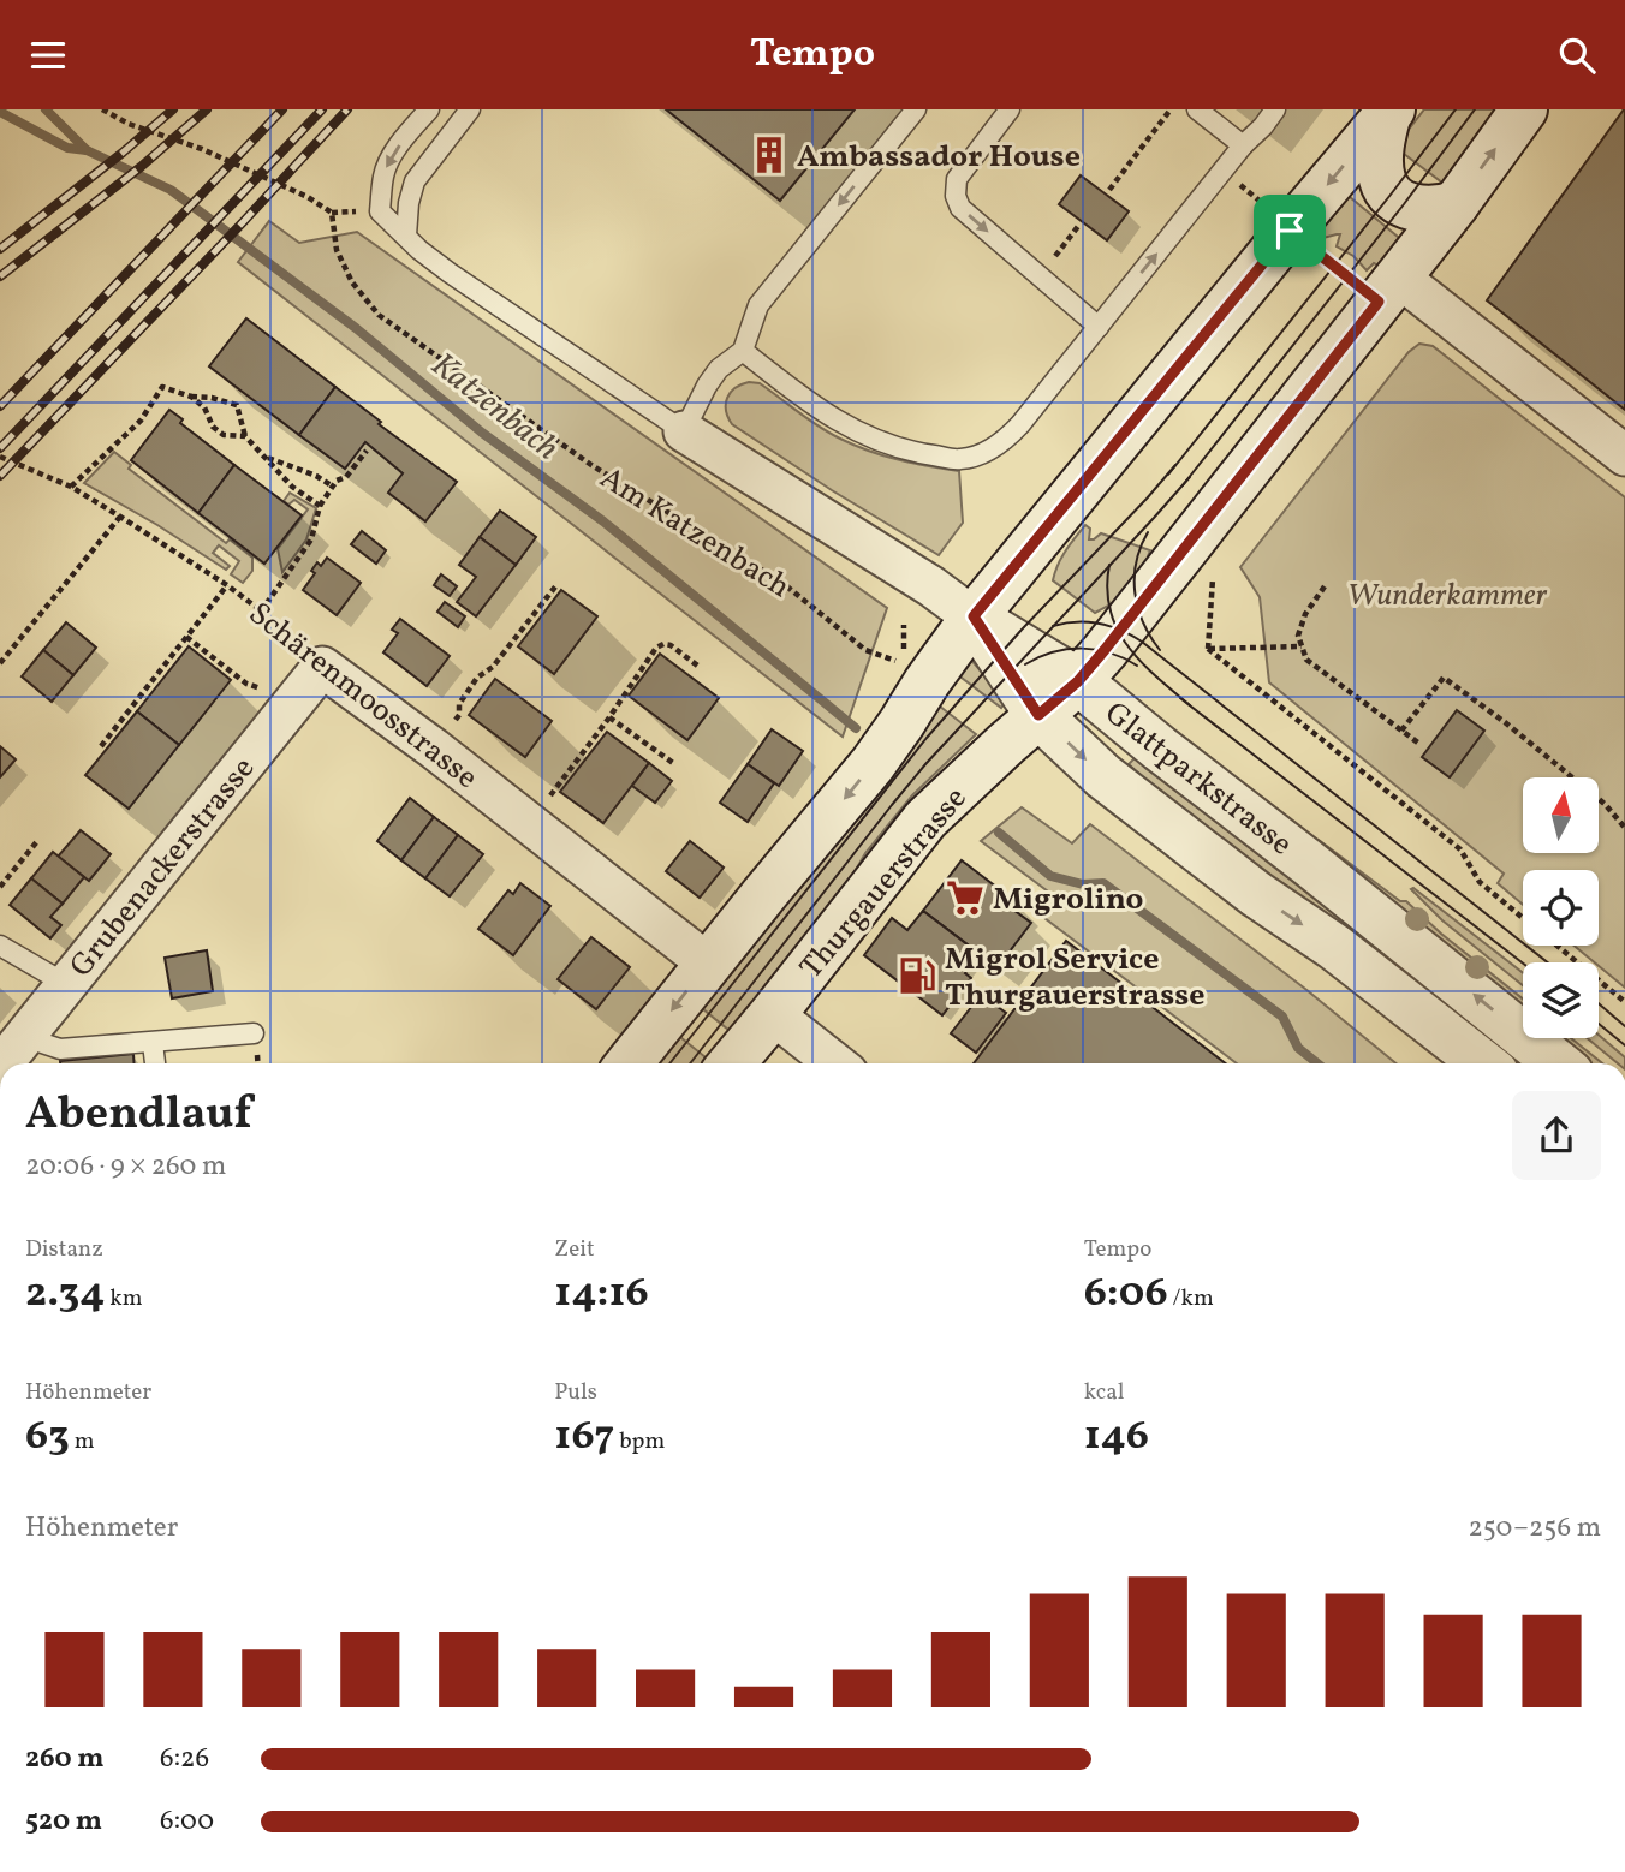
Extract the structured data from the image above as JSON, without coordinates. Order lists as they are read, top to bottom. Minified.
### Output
{"streets":{"main road":["Glattparkstrasse","Thurgauerstrasse"],"street":["Schärenmoosstrasse","Grubenackerstrasse"],"path":["Am Katzenbach"]},"crossings":[["Schärenmoosstrasse","Grubenackerstrasse"],["Glattparkstrasse","Thurgauerstrasse"]],"water":["Katzenbach"],"parks":["Wunderkammer"],"places":{"building":["Ambassador House"],"supermarket":["Migrolino"],"fuel station":["Migrol Service Thurgauerstrasse"]},"north":"top","page":{"header":"Tempo","heading":["Abendlauf","20:06 · 9 × 260 m"],"stats":[["Distanz","2.34 km"],["Zeit","14:16"],["Tempo","6:06 /km"],["Höhenmeter","63 m"],["Puls","167 bpm"],["kcal","146"]],"chart":["Höhenmeter","250–256 m"],"list":[{"name":"260 m","note":"6:26"},{"name":"520 m","note":"6:00"}]}}
